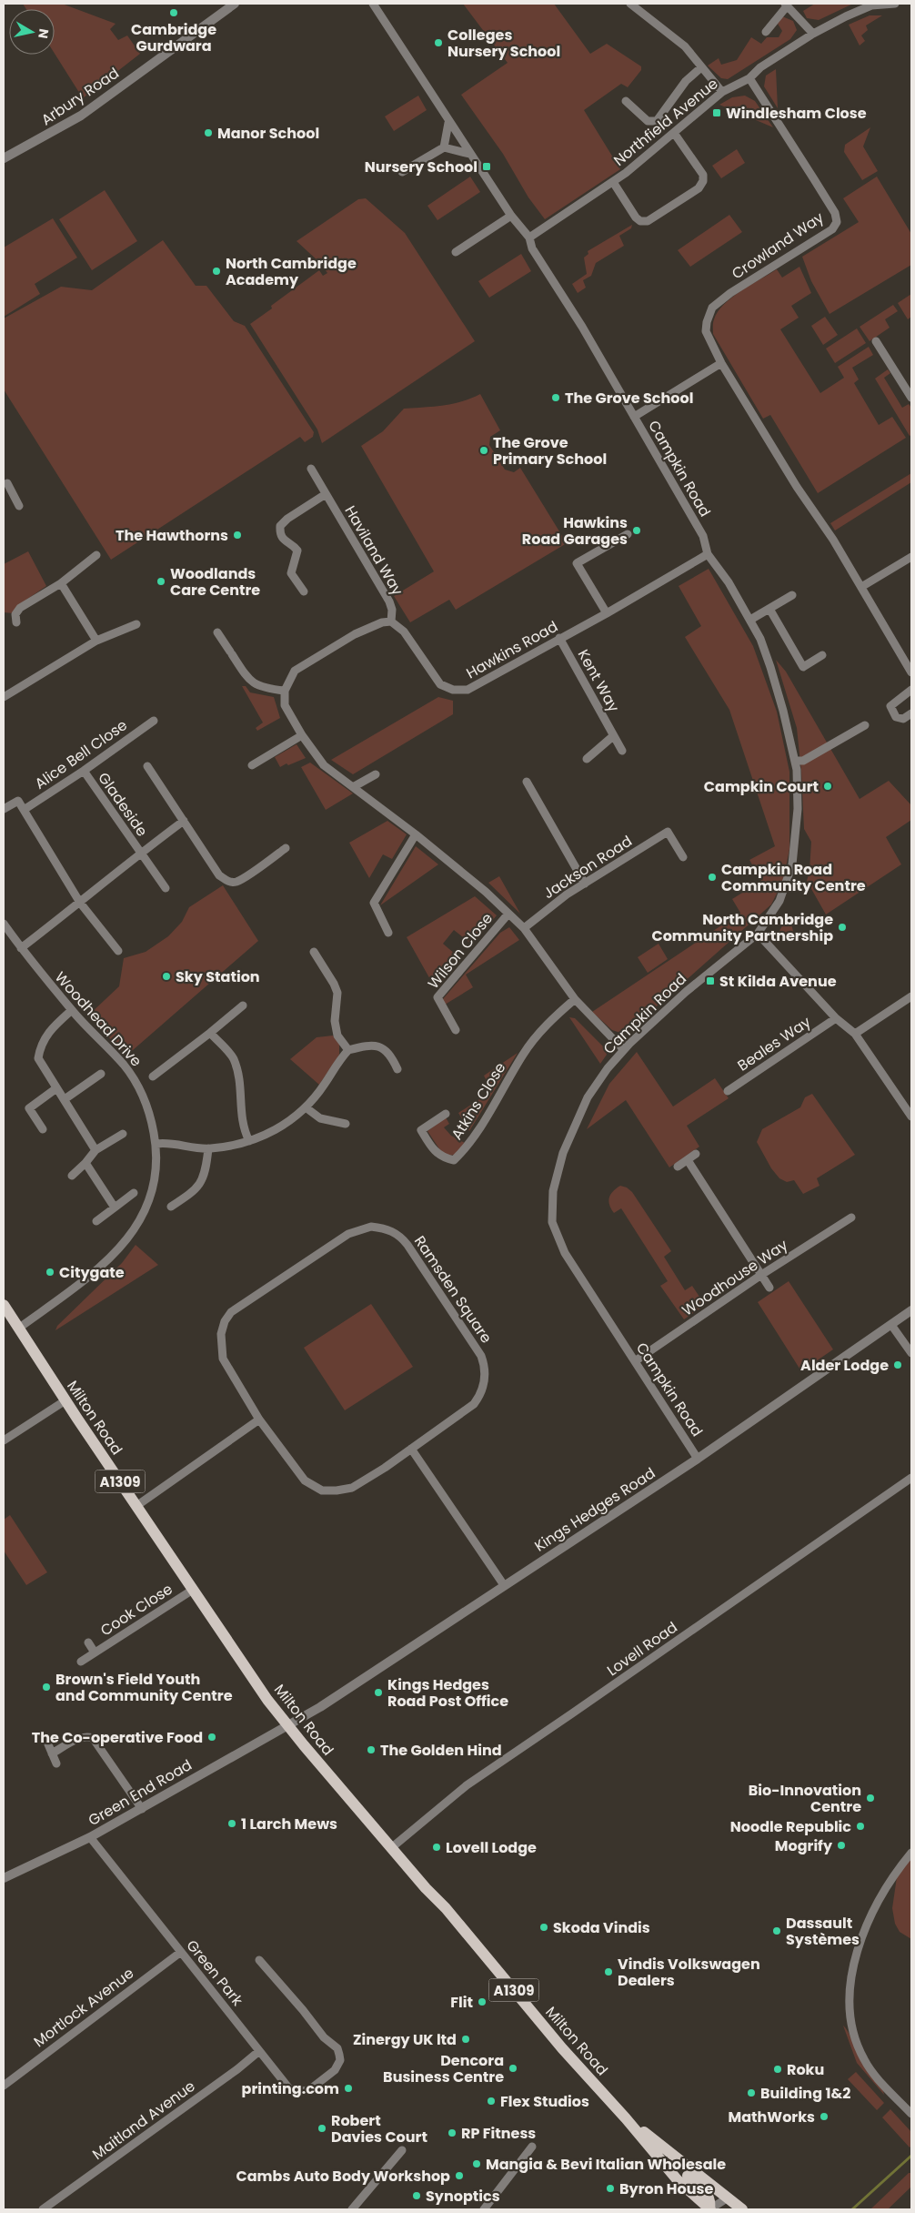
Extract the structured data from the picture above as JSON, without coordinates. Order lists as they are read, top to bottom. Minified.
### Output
{"streets":{"main road":["Milton Road","A1309"],"street":["Arbury Road","Northfield Avenue","Crowland Way","Campkin Road","Haviland Way","Hawkins Road","Kent Way","Alice Bell Close","Gladeside","Jackson Road","Wilson Close","Woodhead Drive","Beales Way","Atkins Close","Woodhouse Way","Ramsden Square","Kings Hedges Road","Cook Close","Lovell Road","Green End Road","Green Park","Mortlock Avenue","Maitland Avenue"]},"crossings":[["Northfield Avenue","Crowland Way"],["Northfield Avenue","Campkin Road"],["Campkin Road","Hawkins Road"],["Campkin Road","Woodhouse Way"],["Campkin Road","Kings Hedges Road"],["Haviland Way","Hawkins Road"],["Hawkins Road","Kent Way"],["Alice Bell Close","Gladeside"],["Gladeside","Woodhead Drive"],["Woodhead Drive","Milton Road"],["Milton Road","A1309"],["Milton Road","Kings Hedges Road"],["Milton Road","Cook Close"],["Milton Road","Lovell Road"],["Milton Road","Green End Road"],["Kings Hedges Road","Green End Road"],["Green End Road","Green Park"],["Green Park","Mortlock Avenue"],["Green Park","Maitland Avenue"]],"places":{"other":["Cambridge Gurdwara","Colleges Nursery School","Manor School","North Cambridge Academy","The Grove School","The Grove Primary School","Hawkins Road Garages","The Hawthorns","Woodlands Care Centre","Campkin Court","Campkin Road Community Centre","North Cambridge Community Partnership","Sky Station","Citygate","Alder Lodge","Brown's Field Youth and Community Centre","Kings Hedges Road Post Office","The Co-operative Food","The Golden Hind","Bio-Innovation Centre","1 Larch Mews","Noodle Republic","Mogrify","Lovell Lodge","Skoda Vindis","Dassault Systèmes","Vindis Volkswagen Dealers","Flit","Zinergy UK ltd","Dencora Business Centre","Roku","printing.com","Building 1&2","Flex Studios","MathWorks","Robert Davies Court","RP Fitness","Mangia & Bevi Italian Wholesale","Cambs Auto Body Workshop","Byron House","Synoptics"],"transit":["Windlesham Close","Nursery School","St Kilda Avenue"]},"north":"right"}
